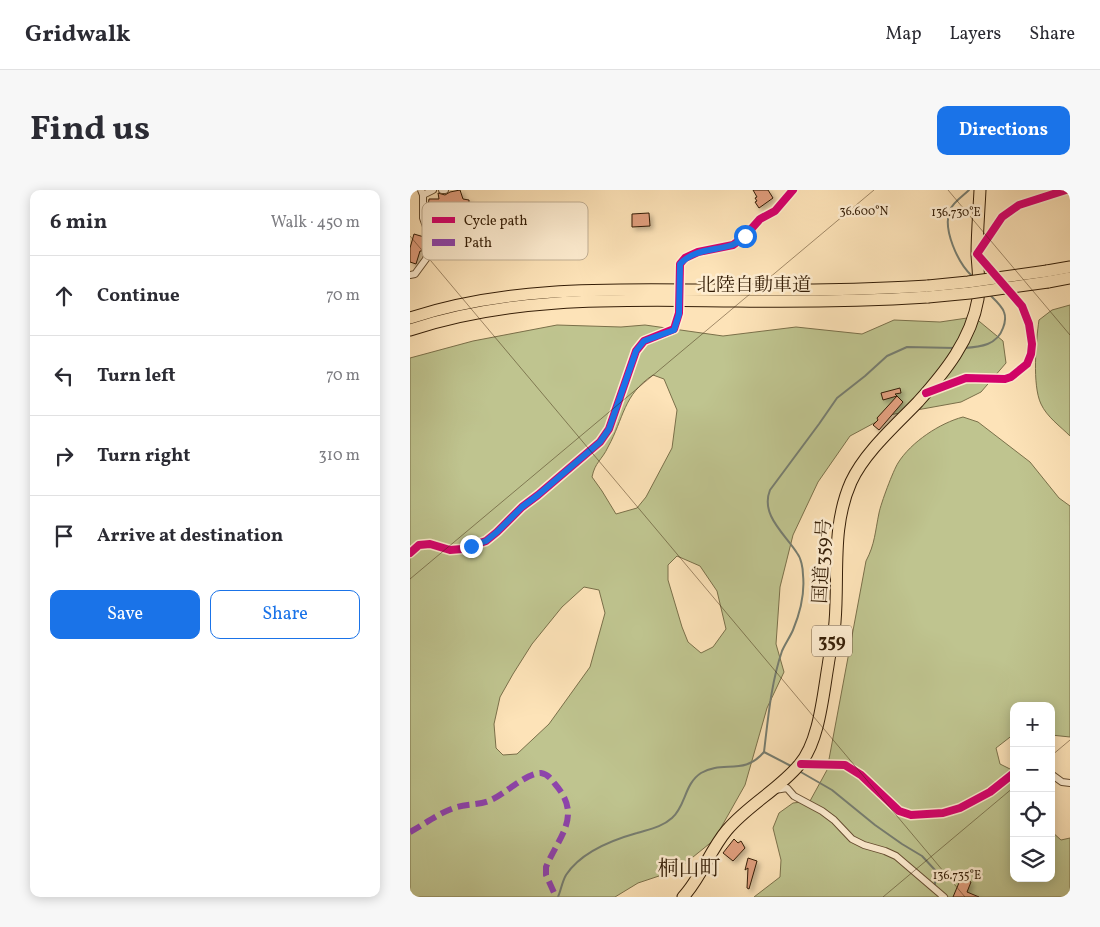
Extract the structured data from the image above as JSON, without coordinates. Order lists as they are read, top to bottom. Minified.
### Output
{"streets":{"highway":["北陸自動車道","国道359号","359"]},"districts":["桐山町"],"legend":["Cycle path","Path"],"page":{"header":"Gridwalk","nav":["Map","Layers","Share"],"title":"Find us","buttons":["Directions",["Save","Share"]],"heading":["6 min","Walk · 450 m"],"list":[["Continue","70 m"],["Turn left","70 m"],["Turn right","310 m"],"Arrive at destination"],"map_buttons":["+","−"]},"coordinates":["36.600°N","136.730°E","136.735°E"]}
